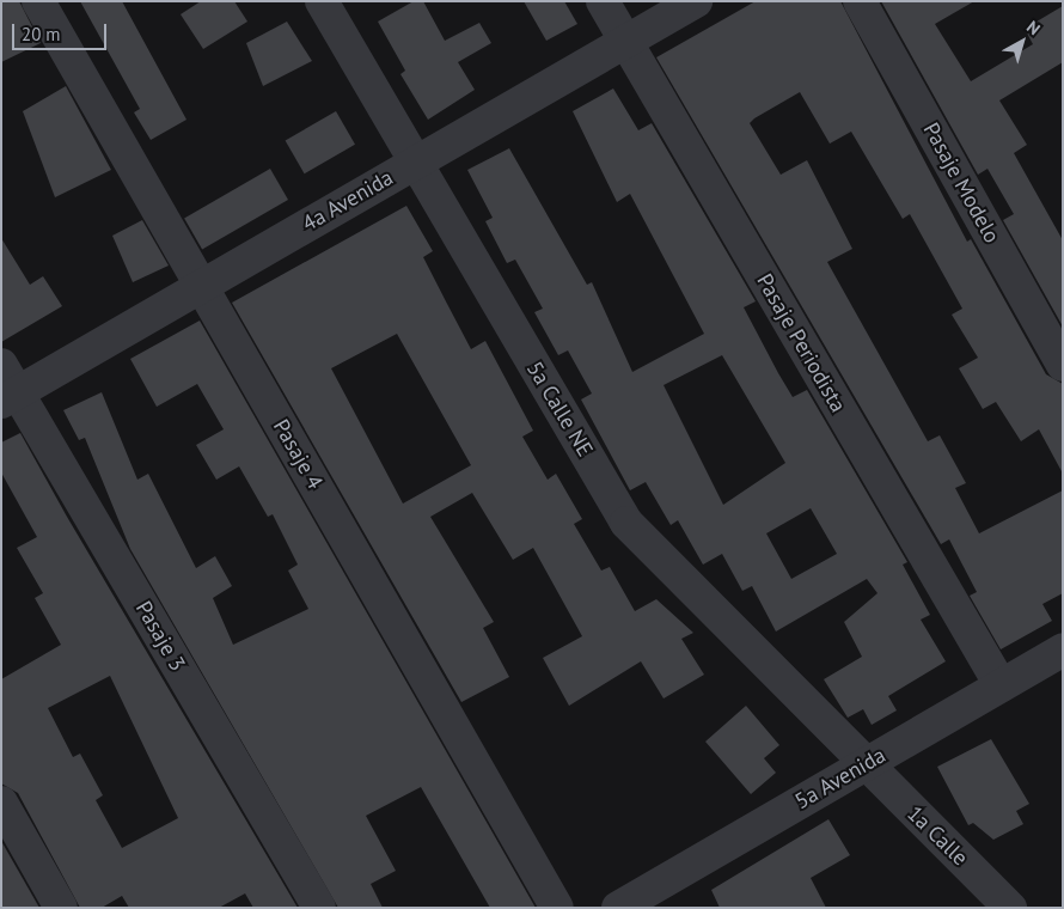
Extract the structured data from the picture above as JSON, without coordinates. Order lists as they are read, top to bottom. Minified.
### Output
{"streets":{"street":["Pasaje Modelo","4a Avenida","Pasaje Periodista","5a Calle NE","Pasaje 4","Pasaje 3","5a Avenida","1a Calle"]},"crossings":[["4a Avenida","Pasaje Periodista"],["4a Avenida","5a Calle NE"],["4a Avenida","Pasaje 4"],["4a Avenida","Pasaje 3"],["Pasaje Periodista","5a Avenida"],["5a Calle NE","5a Avenida"],["5a Calle NE","1a Calle"],["5a Avenida","1a Calle"]],"scale_bar":"20 m","north":"top right"}
